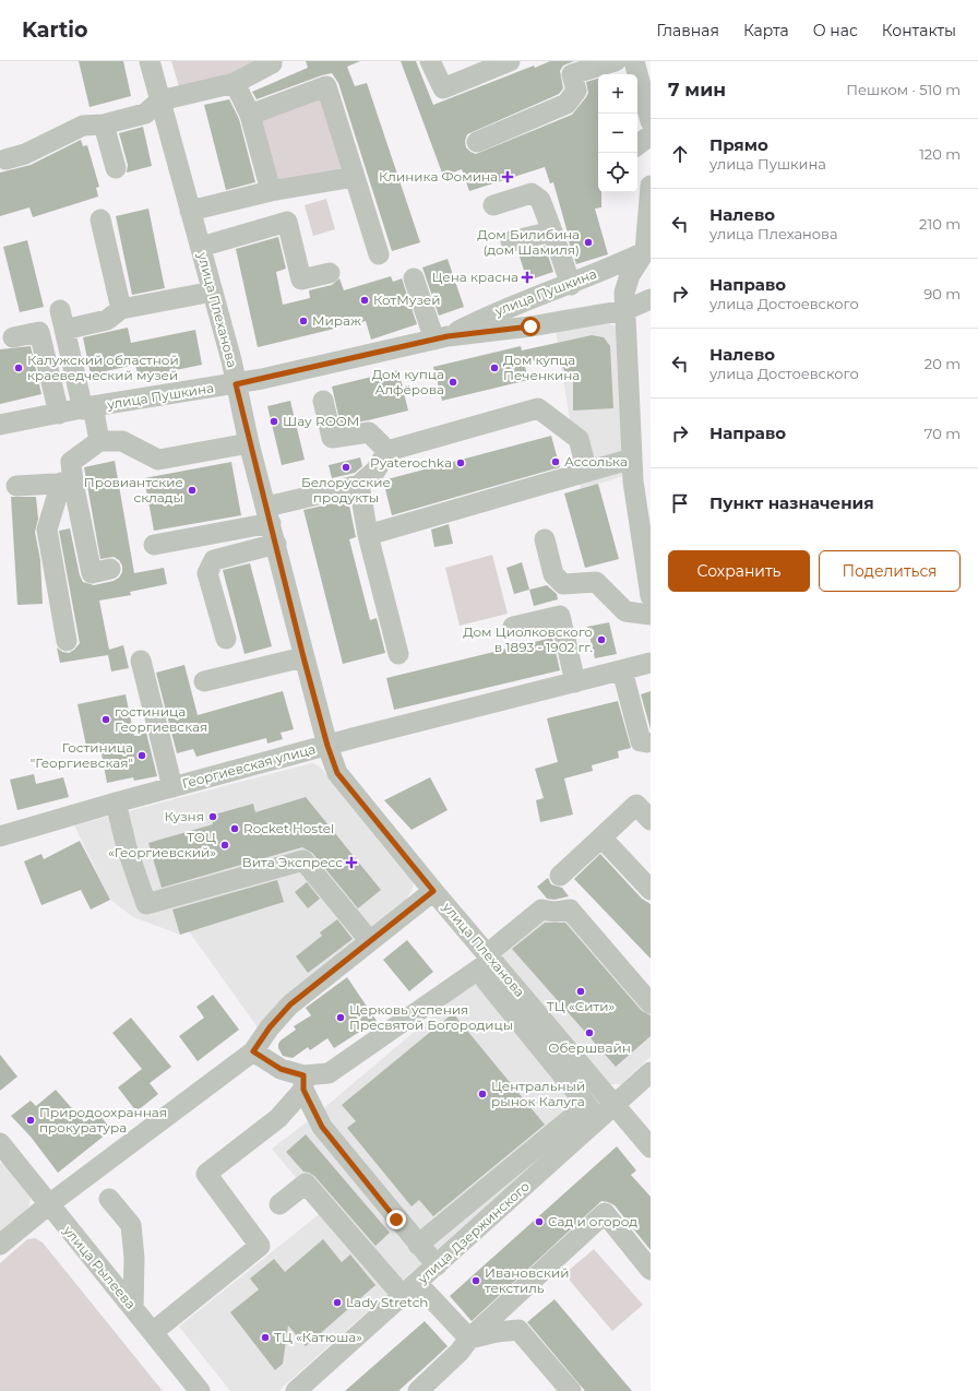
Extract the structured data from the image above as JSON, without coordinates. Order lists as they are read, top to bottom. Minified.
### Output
{"streets":{"street":["улица Пушкина","улица Плеханова","Георгиевская улица","улица Дзержинского","улица Рылеева"]},"crossings":[["улица Пушкина","улица Плеханова"],["улица Плеханова","Георгиевская улица"],["улица Плеханова","улица Дзержинского"]],"places":{"health":["Клиника Фомина","Цена красна","Вита Экспресс"],"other":["Дом Билибина (дом Шамиля)","КотМузей","Мираж","Калужский областной краеведческий музей","Дом купца Печенкина","Дом купца Алфёрова","Шау ROOM","Ассолька","Pyaterochka","Белорусские продукты","Провиантские склады","Дом Циолковского в 1893 - 1902 гг.","гостиница Георгиевская","Гостиница \"Георгиевская\"","Кузня","Rocket Hostel","ТОЦ «Георгиевский»","ТЦ «Сити»","Церковь успения Пресвятой Богородицы","Обершвайн","Центральный рынок Калуга","Природоохранная прокуратура","Сад и огород","Ивановский текстиль","Lady Stretch","ТЦ «Катюша»"]},"page":{"header":"Kartio","nav":["Главная","Карта","О нас","Контакты"],"heading":["7 мин","Пешком · 510 m"],"map_buttons":["+","−"],"list":[["Прямо","улица Пушкина","120 m"],["Налево","улица Плеханова","210 m"],["Направо","улица Достоевского","90 m"],["Налево","улица Достоевского","20 m"],["Направо","70 m"],"Пункт назначения"],"buttons":["Сохранить","Поделиться"]}}
